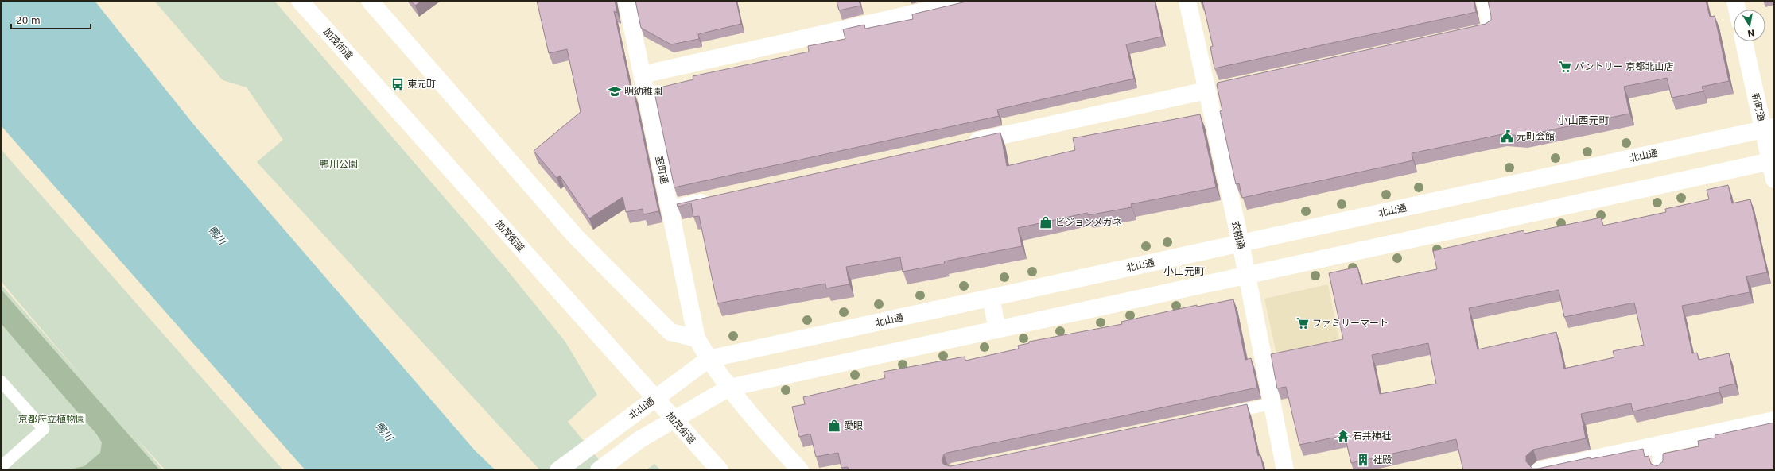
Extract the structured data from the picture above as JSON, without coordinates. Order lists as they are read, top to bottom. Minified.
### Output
{"streets":{"street":["加茂街道","新町通","北山通","室町通","衣棚通"]},"crossings":[["加茂街道","北山通"],["新町通","北山通"],["北山通","室町通"],["北山通","衣棚通"]],"districts":["小山西元町","小山元町"],"water":["鴨川"],"parks":["鴨川公園","京都府立植物園"],"places":{"supermarket":["パントリー 京都北山店","ファミリーマート"],"bus stop":["東元町"],"school or university":["明幼稚園"],"public building":["元町会館"],"shop":["ビジョンメガネ","愛眼"],"temple":["石井神社"],"building":["社殿"]},"scale_bar":"20 m","north":"bottom"}
